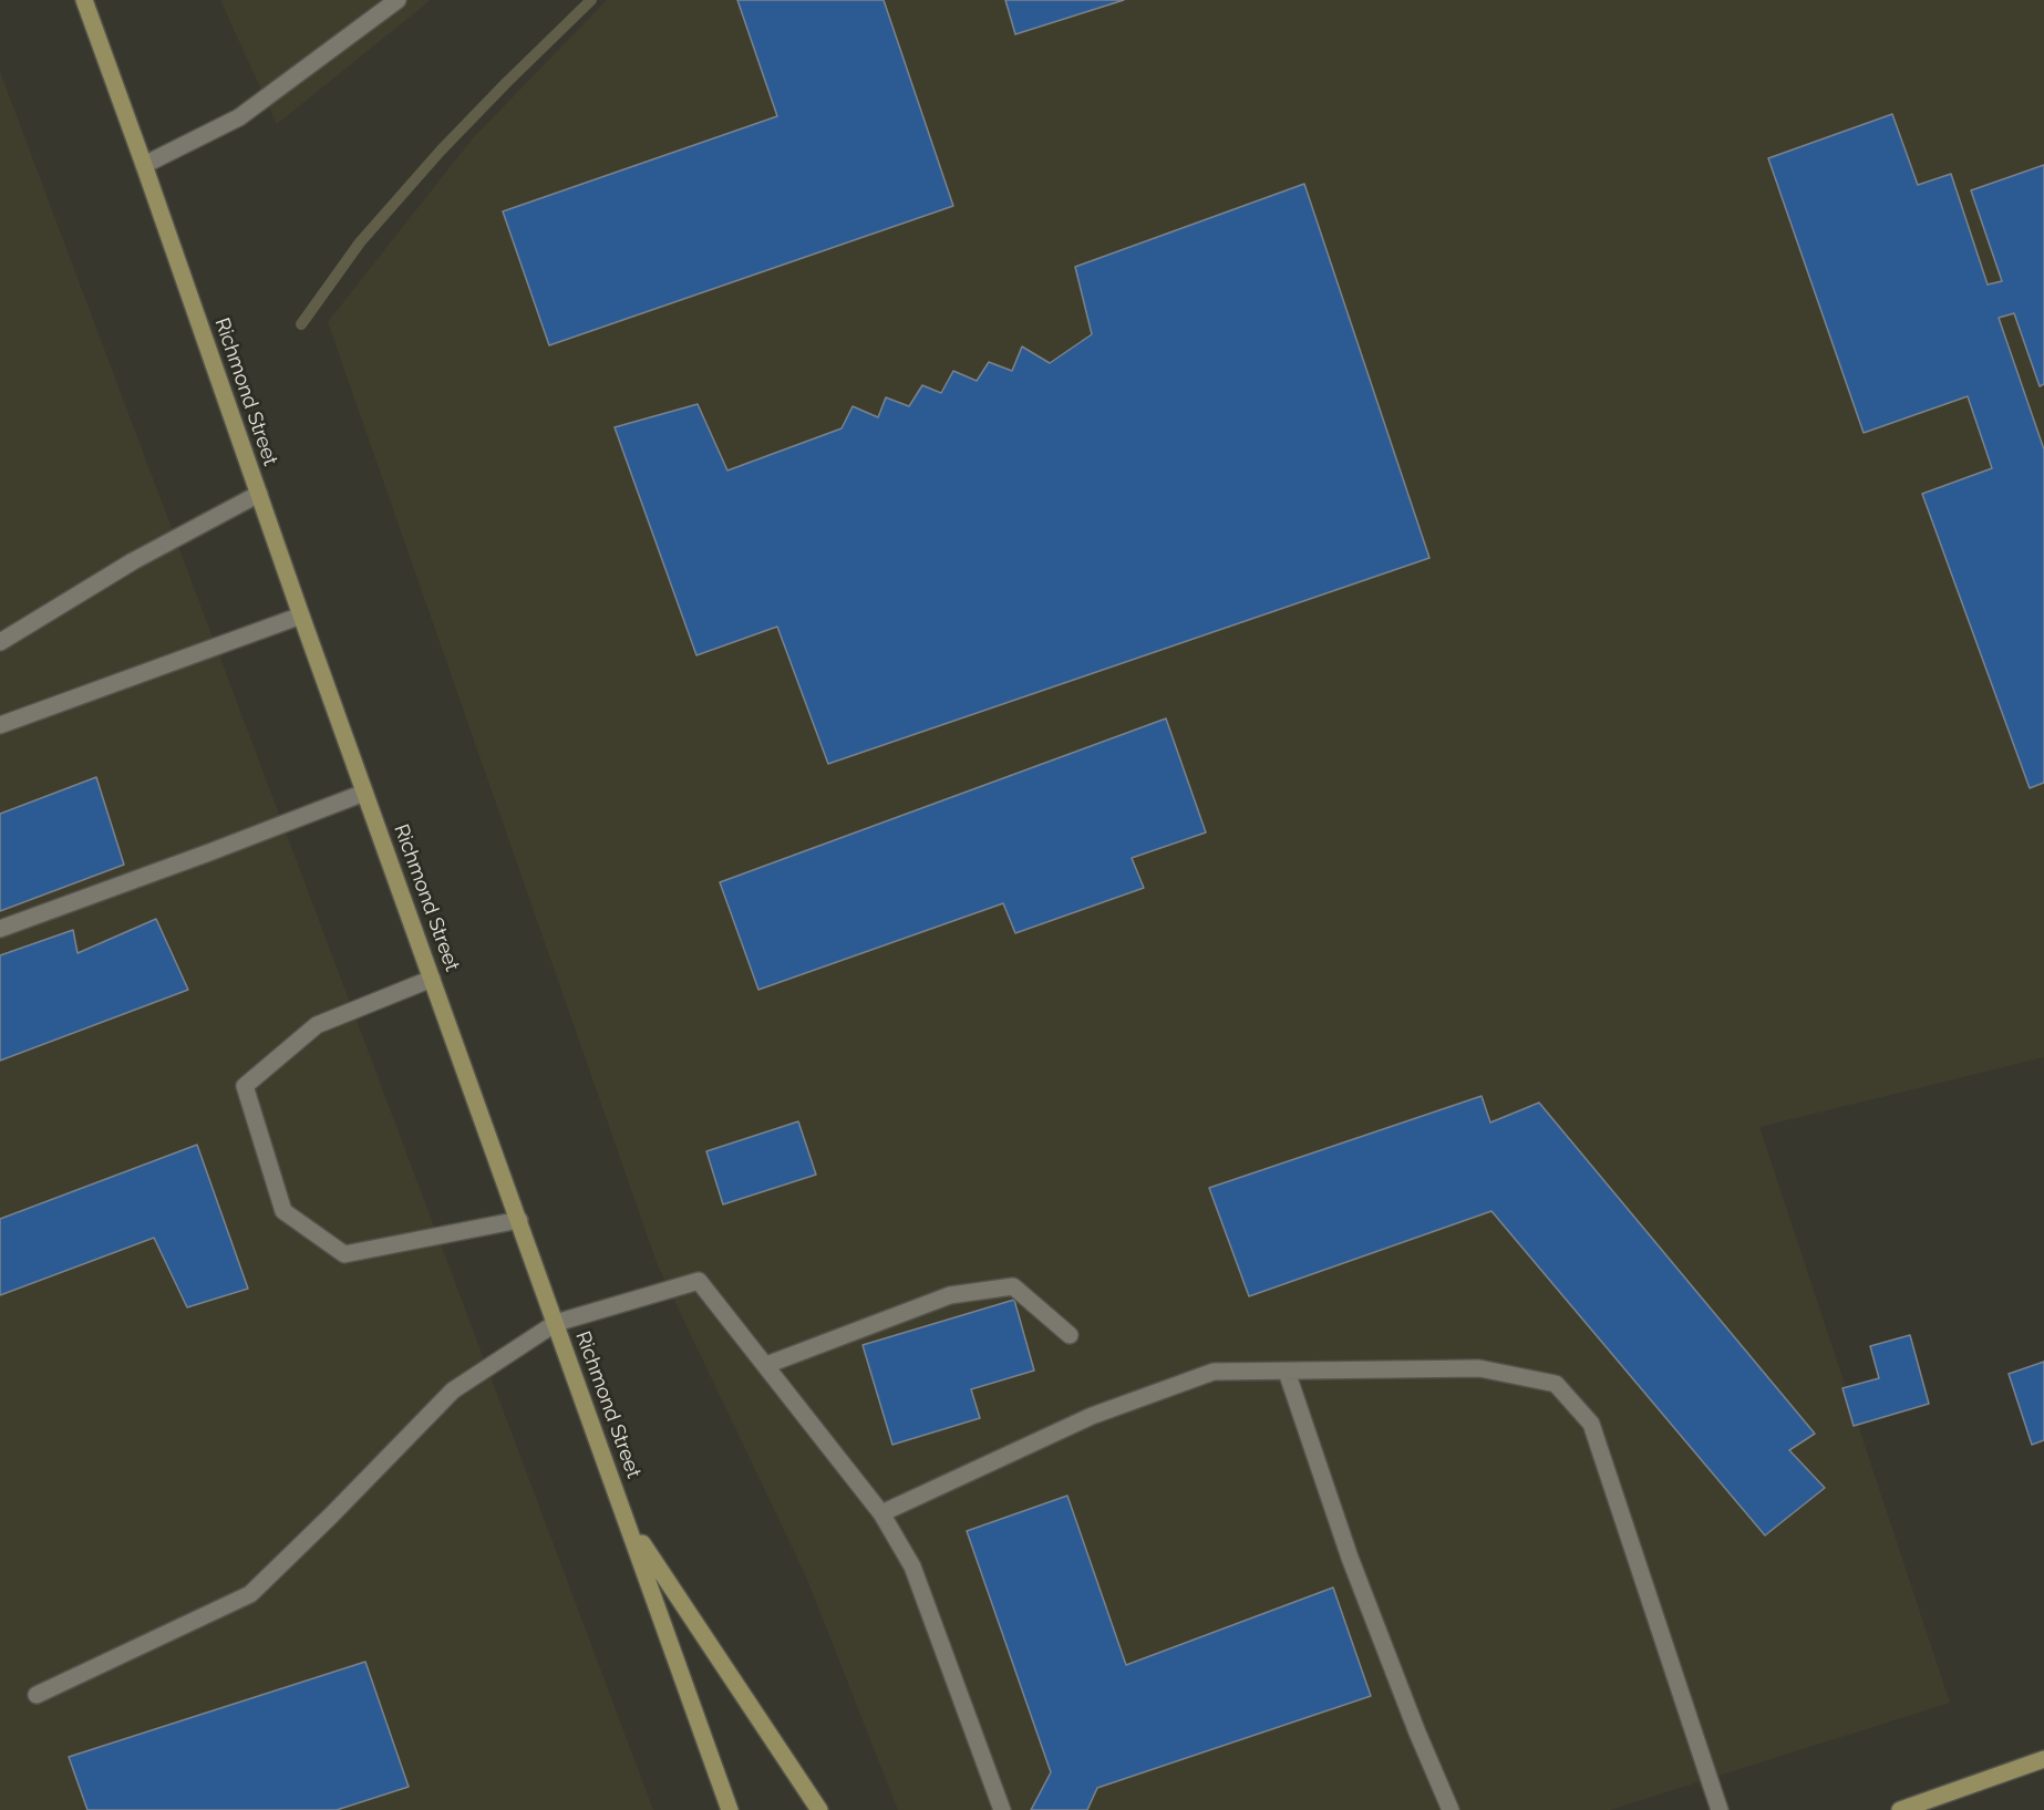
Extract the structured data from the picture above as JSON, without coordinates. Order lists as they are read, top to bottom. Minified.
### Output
{"streets":{"main road":["Richmond Street"]}}
